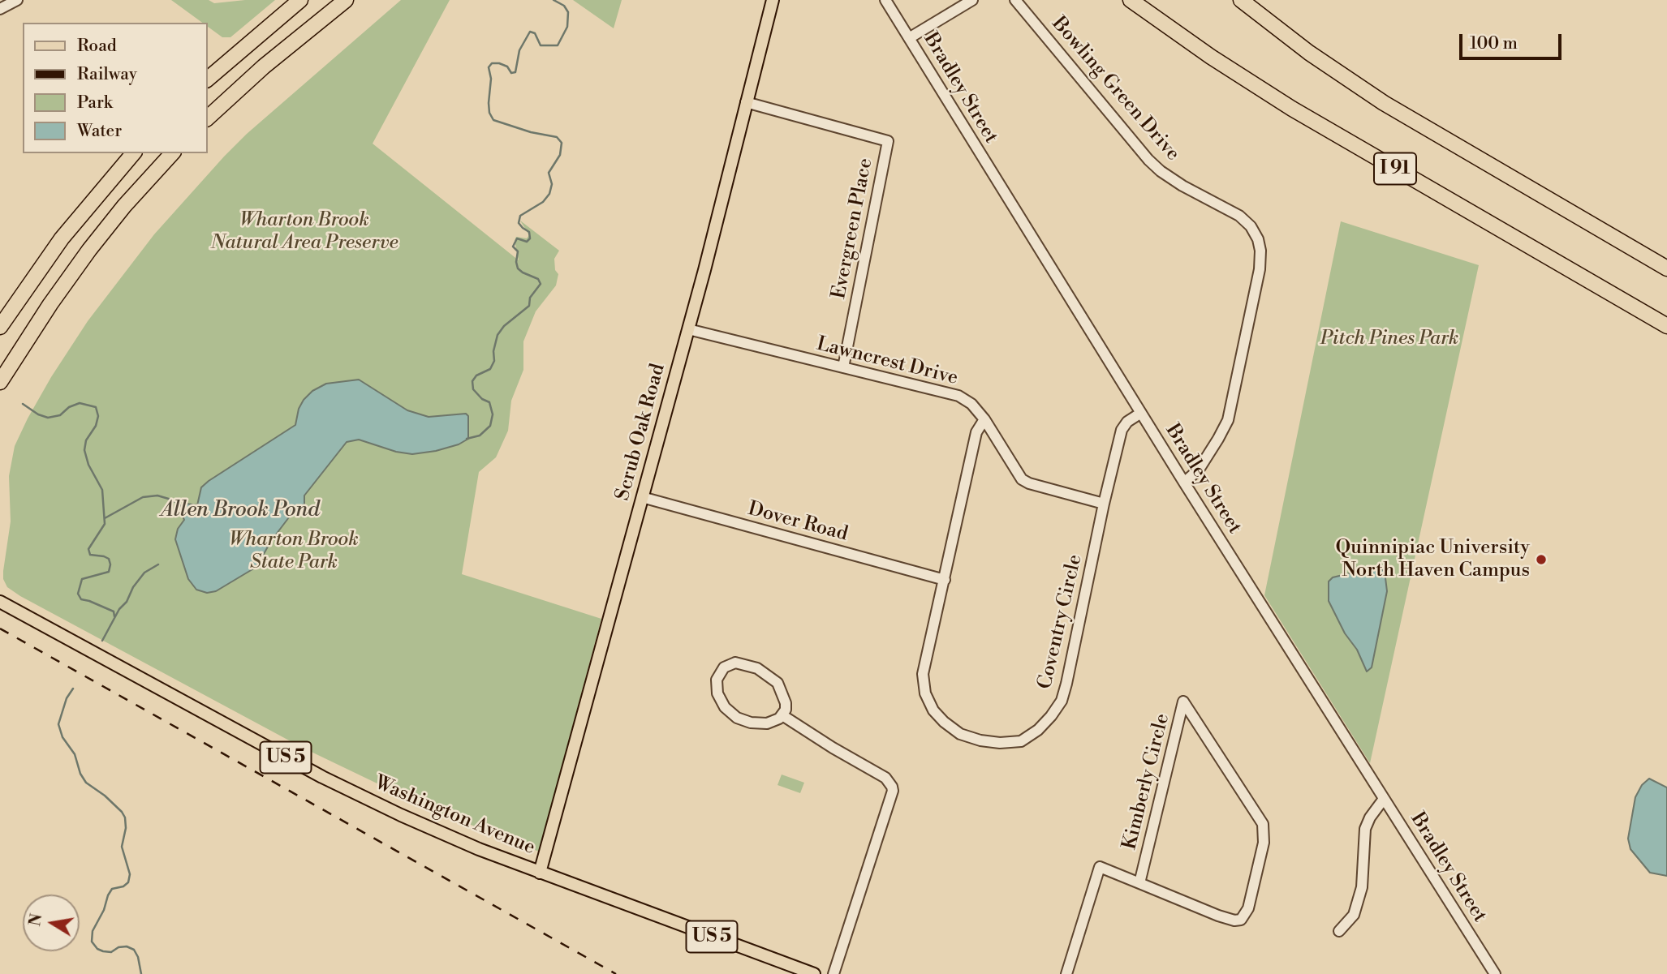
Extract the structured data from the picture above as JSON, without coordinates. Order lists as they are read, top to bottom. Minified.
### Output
{"streets":{"highway":["I 91"],"main road":["Scrub Oak Road","US 5","Washington Avenue"],"street":["Bradley Street","Bowling Green Drive","Evergreen Place","Lawncrest Drive","Dover Road","Coventry Circle","Kimberly Circle"]},"crossings":[["Bradley Street","Bowling Green Drive"],["Bradley Street","Coventry Circle"],["Evergreen Place","Lawncrest Drive"],["Evergreen Place","Scrub Oak Road"],["Lawncrest Drive","Scrub Oak Road"],["Lawncrest Drive","Coventry Circle"],["Scrub Oak Road","Dover Road"],["Scrub Oak Road","Washington Avenue"],["Dover Road","Coventry Circle"]],"water":["Allen Brook Pond"],"parks":["Wharton Brook Natural Area Preserve","Pitch Pines Park","Wharton Brook State Park"],"places":["Quinnipiac University North Haven Campus"],"legend":["Road","Railway","Park","Water"],"scale_bar":"100 m","north":"left"}
